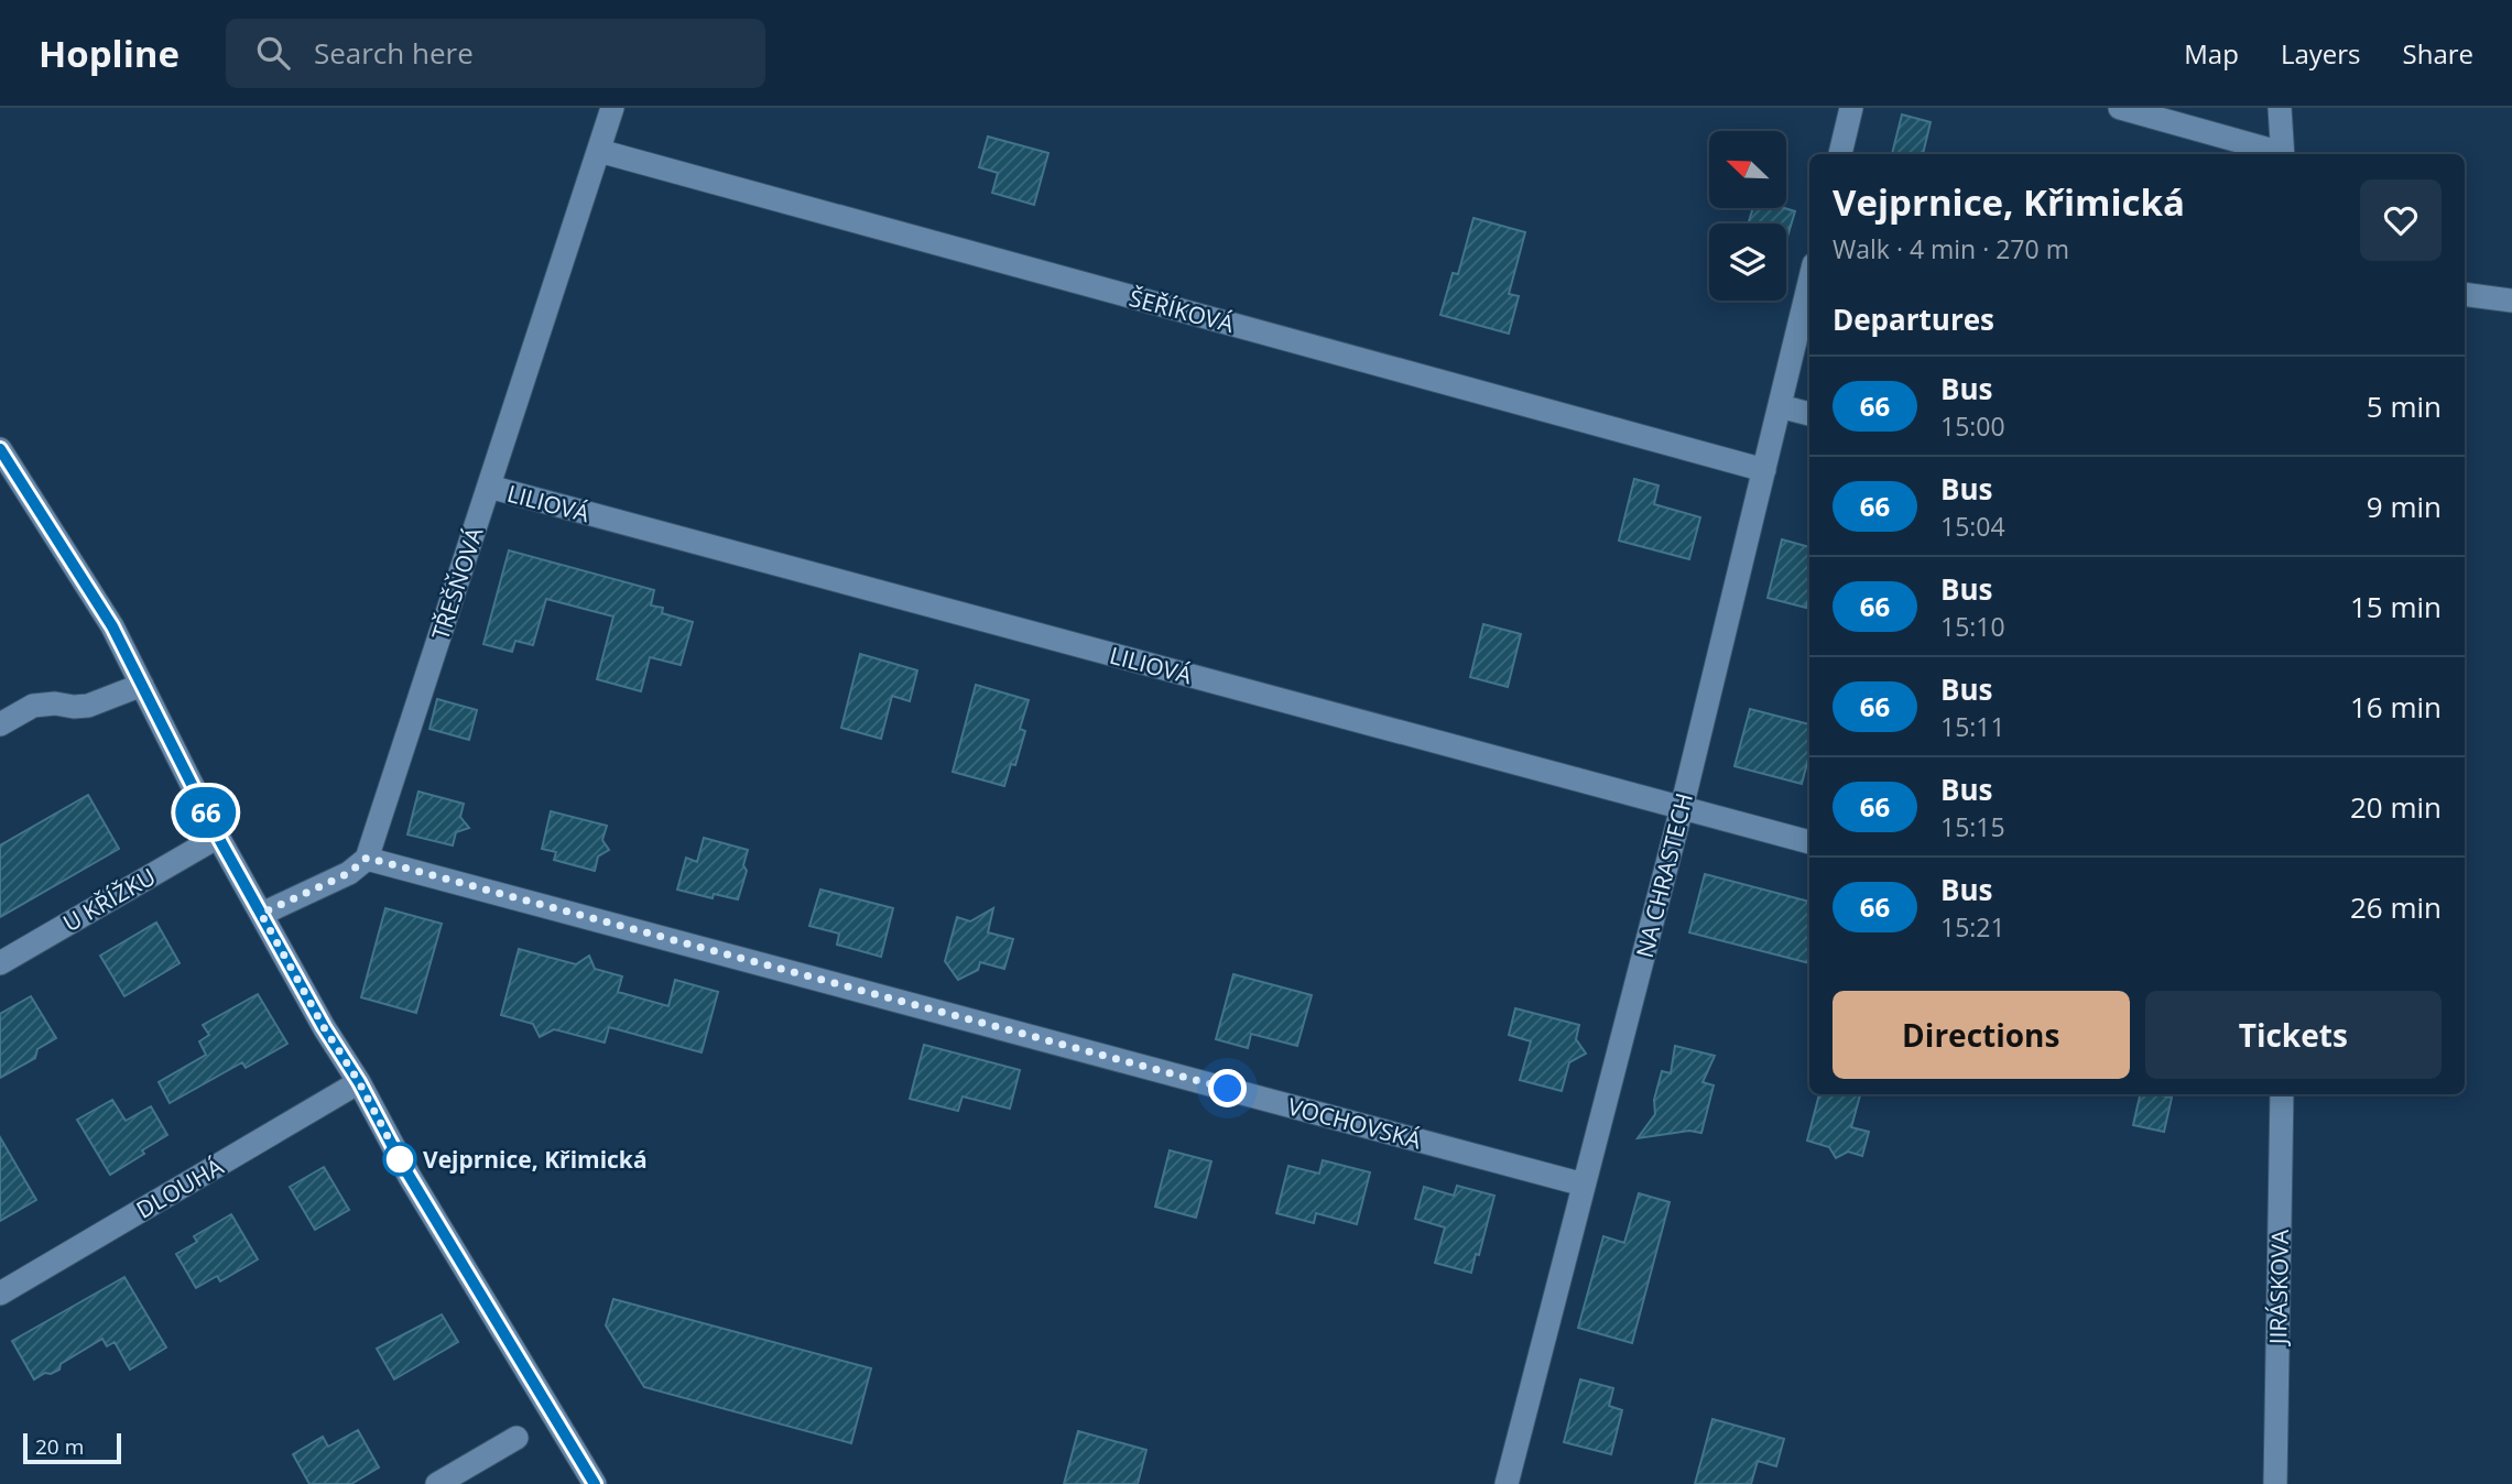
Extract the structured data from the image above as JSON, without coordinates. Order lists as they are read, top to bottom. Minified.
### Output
{"streets":{"street":["ŠEŘÍKOVÁ","LILIOVÁ","TŘEŠŇOVÁ","NA CHRASTECH","U KŘÍŽKU","VOCHOVSKÁ","DLOUHÁ","JIRÁSKOVA"]},"crossings":[["ŠEŘÍKOVÁ","TŘEŠŇOVÁ"],["ŠEŘÍKOVÁ","NA CHRASTECH"],["LILIOVÁ","TŘEŠŇOVÁ"],["LILIOVÁ","NA CHRASTECH"],["TŘEŠŇOVÁ","VOCHOVSKÁ"],["NA CHRASTECH","VOCHOVSKÁ"]],"places":["Vejprnice, Křimická"],"lines":["bus line 66"],"scale_bar":"20 m","north":"top left","page":{"header":"Hopline","search":"Search here","nav":["Map","Layers","Share"],"on_map":"66","heading":[["Vejprnice, Křimická","Walk · 4 min · 270 m"],"Departures"],"list":[{"mark":"66","name":"Bus","note":"15:00","value":"5 min"},{"mark":"66","name":"Bus","note":"15:04","value":"9 min"},{"mark":"66","name":"Bus","note":"15:10","value":"15 min"},{"mark":"66","name":"Bus","note":"15:11","value":"16 min"},{"mark":"66","name":"Bus","note":"15:15","value":"20 min"},{"mark":"66","name":"Bus","note":"15:21","value":"26 min"}],"buttons":["Directions","Tickets"],"scale":"20 m"}}
